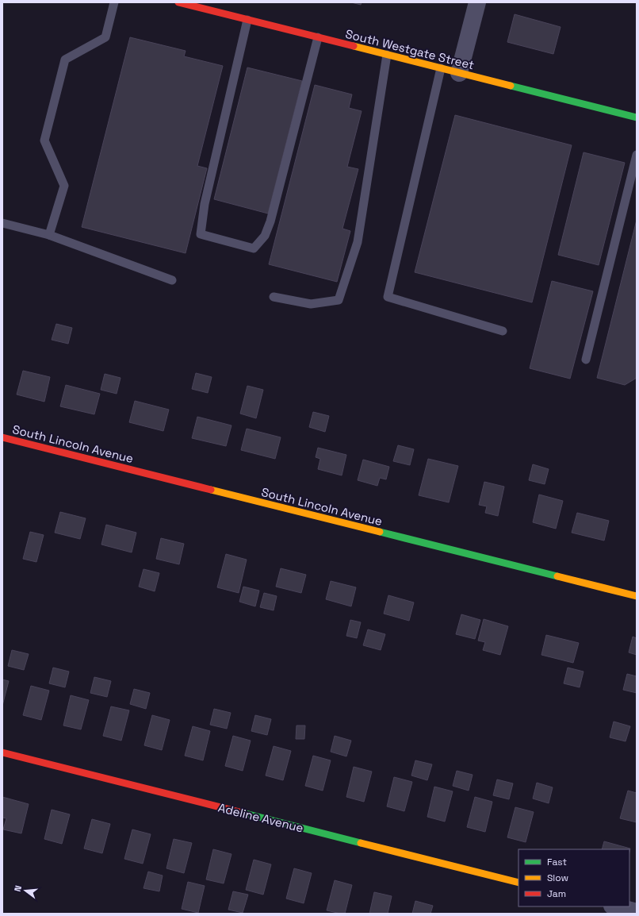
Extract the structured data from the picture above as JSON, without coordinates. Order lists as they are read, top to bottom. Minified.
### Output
{"streets":{"street":["South Westgate Street","South Lincoln Avenue","Adeline Avenue"]},"legend":["Fast","Slow","Jam"],"north":"left"}
